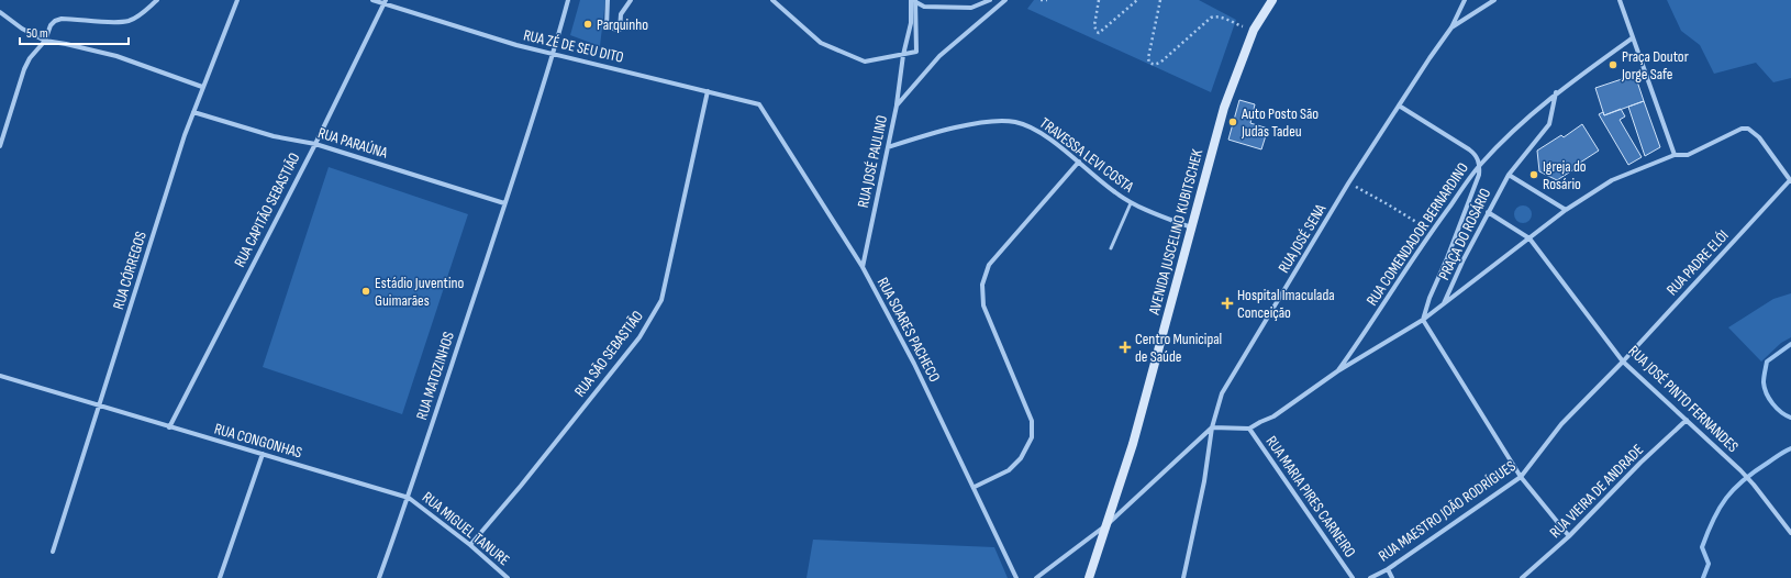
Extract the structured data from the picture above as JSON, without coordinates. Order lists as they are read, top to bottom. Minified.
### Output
{"streets":{"main road":["AVENIDA JUSCELINO KUBITSCHEK"],"street":["RUA ZÉ DE SEU DITO","RUA PARAÚNA","TRAVESSA LEVI COSTA","RUA JOSÉ PAULINO","RUA CAPITÃO SEBASTIÃO","RUA COMENDADOR BERNARDINO","PRAÇA DO ROSÁRIO","RUA JOSÉ SENA","RUA PADRE ELÓI","RUA CÓRREGOS","RUA SOARES PACHECO","RUA SÃO SEBASTIÃO","RUA MATOZINHOS","RUA JOSÉ PINTO FERNANDES","RUA CONGONHAS","RUA VIEIRA DE ANDRADE","RUA MARIA PIRES CARNEIRO","RUA MAESTRO JOÃO RODRÍGUES","RUA MIGUEL TANURE"]},"crossings":[["RUA ZÉ DE SEU DITO","RUA CAPITÃO SEBASTIÃO"],["RUA ZÉ DE SEU DITO","RUA SOARES PACHECO"],["RUA ZÉ DE SEU DITO","RUA SÃO SEBASTIÃO"],["RUA ZÉ DE SEU DITO","RUA MATOZINHOS"],["RUA PARAÚNA","RUA CAPITÃO SEBASTIÃO"],["RUA PARAÚNA","RUA CÓRREGOS"],["RUA PARAÚNA","RUA MATOZINHOS"],["TRAVESSA LEVI COSTA","RUA JOSÉ PAULINO"],["TRAVESSA LEVI COSTA","AVENIDA JUSCELINO KUBITSCHEK"],["RUA JOSÉ PAULINO","RUA SOARES PACHECO"],["RUA CAPITÃO SEBASTIÃO","RUA CONGONHAS"],["RUA COMENDADOR BERNARDINO","PRAÇA DO ROSÁRIO"],["RUA COMENDADOR BERNARDINO","RUA JOSÉ SENA"],["RUA COMENDADOR BERNARDINO","RUA PADRE ELÓI"],["RUA COMENDADOR BERNARDINO","RUA JOSÉ PINTO FERNANDES"],["RUA COMENDADOR BERNARDINO","RUA MARIA PIRES CARNEIRO"],["RUA PADRE ELÓI","RUA JOSÉ PINTO FERNANDES"],["RUA PADRE ELÓI","RUA MAESTRO JOÃO RODRÍGUES"],["RUA CÓRREGOS","RUA CONGONHAS"],["RUA SÃO SEBASTIÃO","RUA MIGUEL TANURE"],["RUA MATOZINHOS","RUA CONGONHAS"],["RUA MATOZINHOS","RUA MIGUEL TANURE"],["RUA JOSÉ PINTO FERNANDES","RUA VIEIRA DE ANDRADE"],["RUA JOSÉ PINTO FERNANDES","RUA MAESTRO JOÃO RODRÍGUES"],["RUA CONGONHAS","RUA MIGUEL TANURE"]],"places":{"other":["Parquinho","Praça Doutor Jorge Safe","Auto Posto São Judas Tadeu","Igreja do Rosário","Estádio Juventino Guimarães"],"health":["Hospital Imaculada Conceição","Centro Municipal de Saúde"]},"scale_bar":"50 m"}
